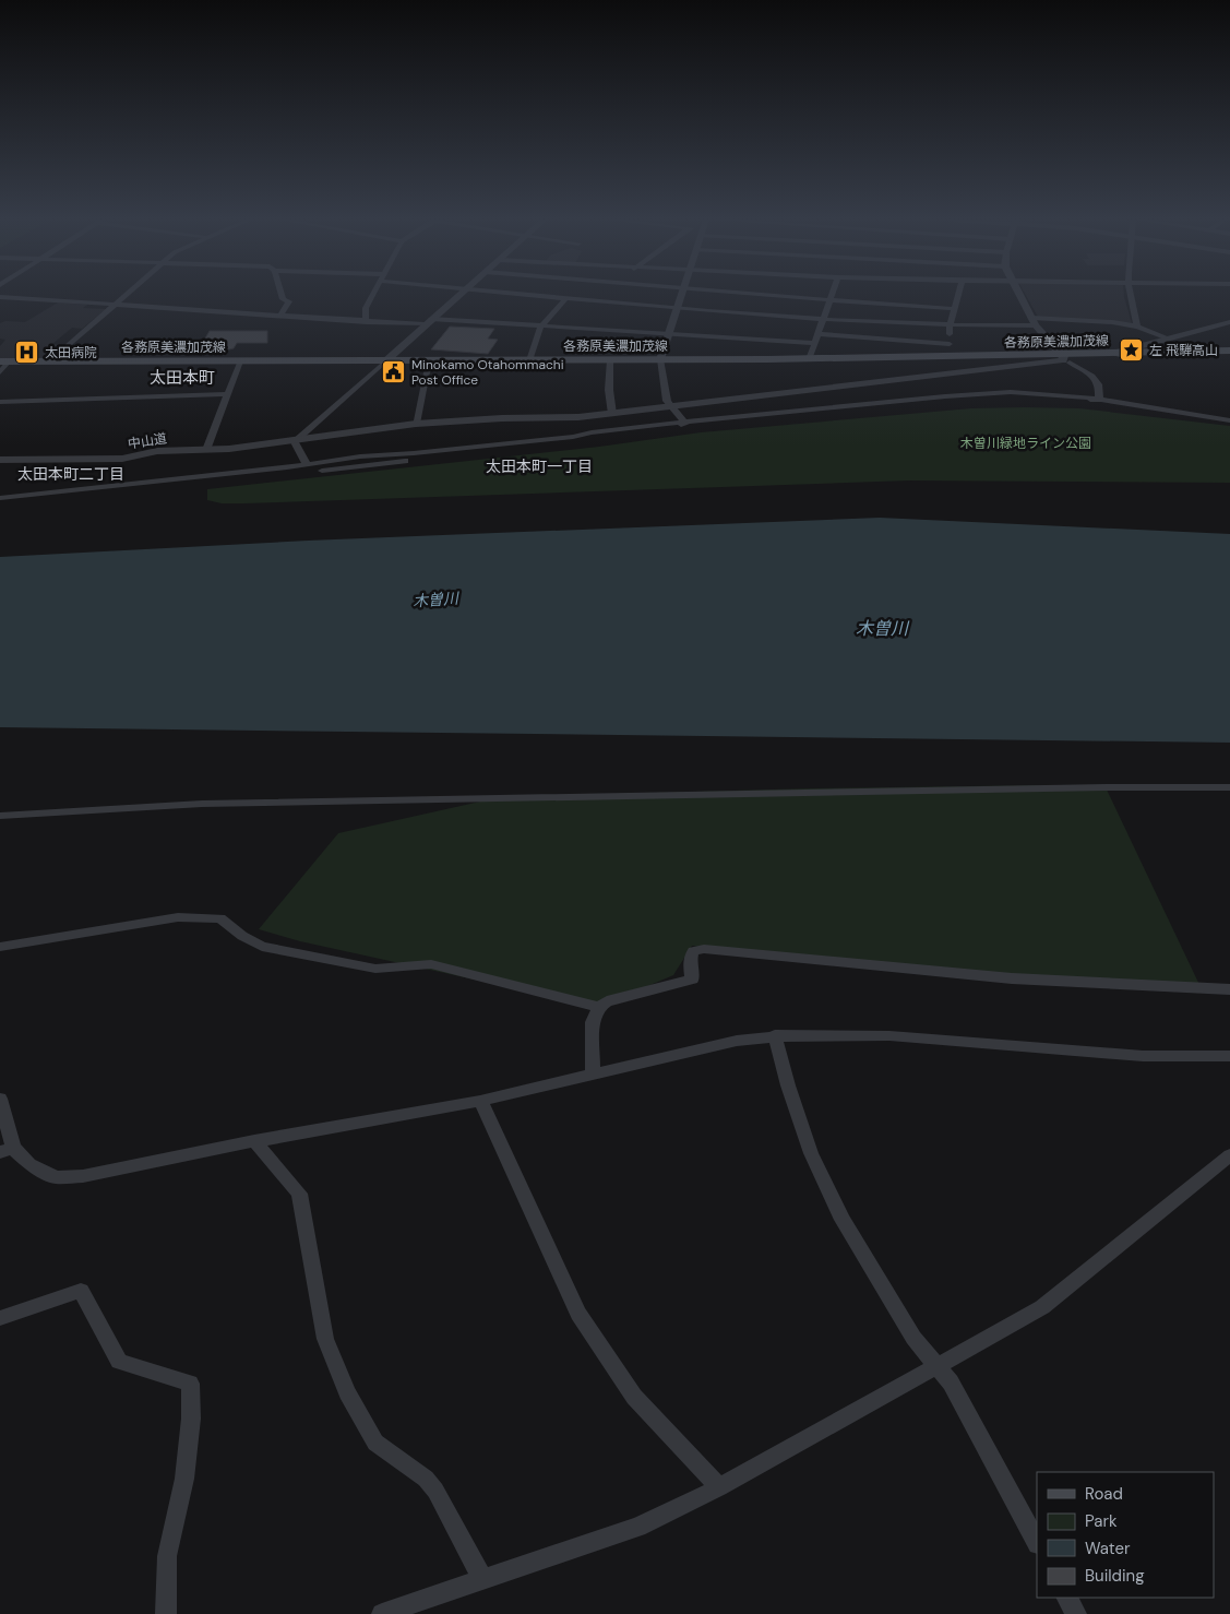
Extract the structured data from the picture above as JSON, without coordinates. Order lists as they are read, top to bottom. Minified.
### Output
{"streets":{"main road":["各務原美濃加茂線"],"street":["中山道"]},"crossings":[["各務原美濃加茂線","中山道"]],"districts":["太田本町","太田本町一丁目","太田本町二丁目"],"water":["木曽川"],"parks":["木曽川緑地ライン公園"],"places":{"place":["左 飛騨高山"],"hospital":["太田病院"],"public building":["Minokamo Otahommachi Post Office"]},"legend":["Road","Park","Water","Building"]}
